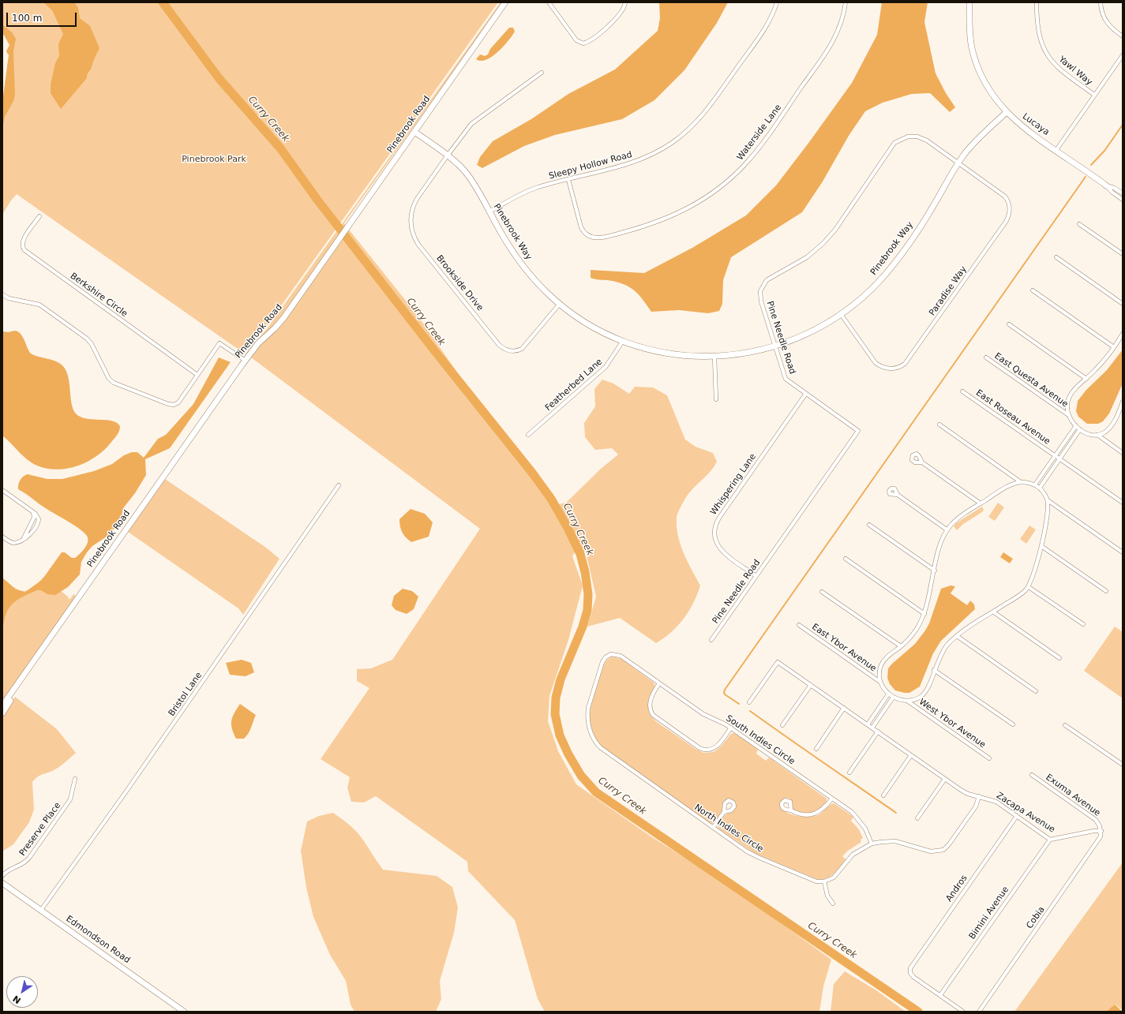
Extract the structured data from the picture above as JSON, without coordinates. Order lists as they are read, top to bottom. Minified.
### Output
{"streets":{"street":["Yawl Way","Pinebrook Road","Lucaya","Waterside Lane","Sleepy Hollow Road","Pinebrook Way","Brookside Drive","Paradise Way","Berkshire Circle","Pine Needle Road","East Questa Avenue","Featherbed Lane","East Roseau Avenue","Whispering Lane","East Ybor Avenue","Bristol Lane","West Ybor Avenue","South Indies Circle","Exuma Avenue","Zacapa Avenue","North Indies Circle","Preserve Place","Andros","Bimini Avenue","Cobia","Edmondson Road"]},"crossings":[["Pinebrook Road","Pinebrook Way"],["Lucaya","Pinebrook Way"],["Waterside Lane","Sleepy Hollow Road"],["Sleepy Hollow Road","Pinebrook Way"],["Pinebrook Way","Brookside Drive"],["Pinebrook Way","Paradise Way"],["Pinebrook Way","Pine Needle Road"],["Pinebrook Way","Featherbed Lane"],["Paradise Way","Pine Needle Road"],["Pine Needle Road","Whispering Lane"],["Bristol Lane","Edmondson Road"],["South Indies Circle","North Indies Circle"],["Exuma Avenue","Zacapa Avenue"],["Exuma Avenue","Cobia"],["Zacapa Avenue","Andros"],["Zacapa Avenue","Bimini Avenue"],["Zacapa Avenue","Cobia"],["Andros","Bimini Avenue"]],"water":["Curry Creek"],"parks":["Pinebrook Park"],"scale_bar":"100 m","north":"bottom left"}
